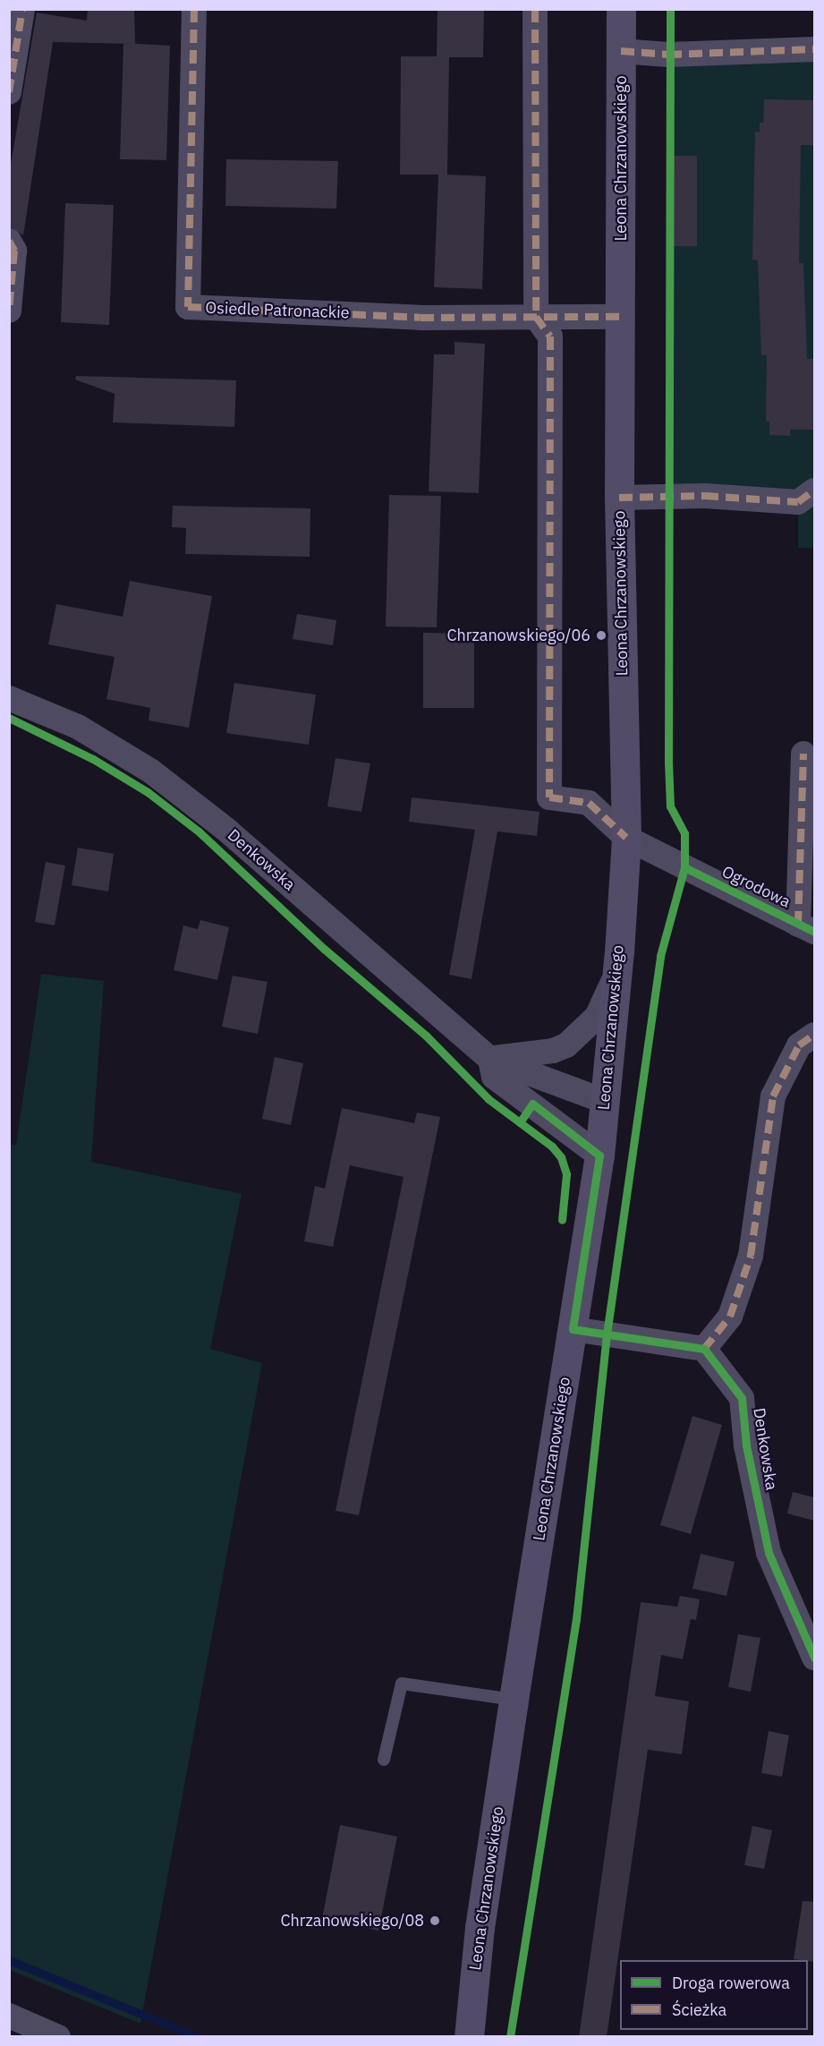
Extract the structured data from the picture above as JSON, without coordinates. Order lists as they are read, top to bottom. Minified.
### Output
{"streets":{"street":["Leona Chrzanowskiego","Osiedle Patronackie","Denkowska","Ogrodowa"]},"crossings":[["Leona Chrzanowskiego","Osiedle Patronackie"],["Leona Chrzanowskiego","Denkowska"],["Leona Chrzanowskiego","Ogrodowa"],["Osiedle Patronackie","Ogrodowa"]],"places":["Chrzanowskiego/06","Chrzanowskiego/08"],"legend":["Droga rowerowa","Ścieżka"]}
